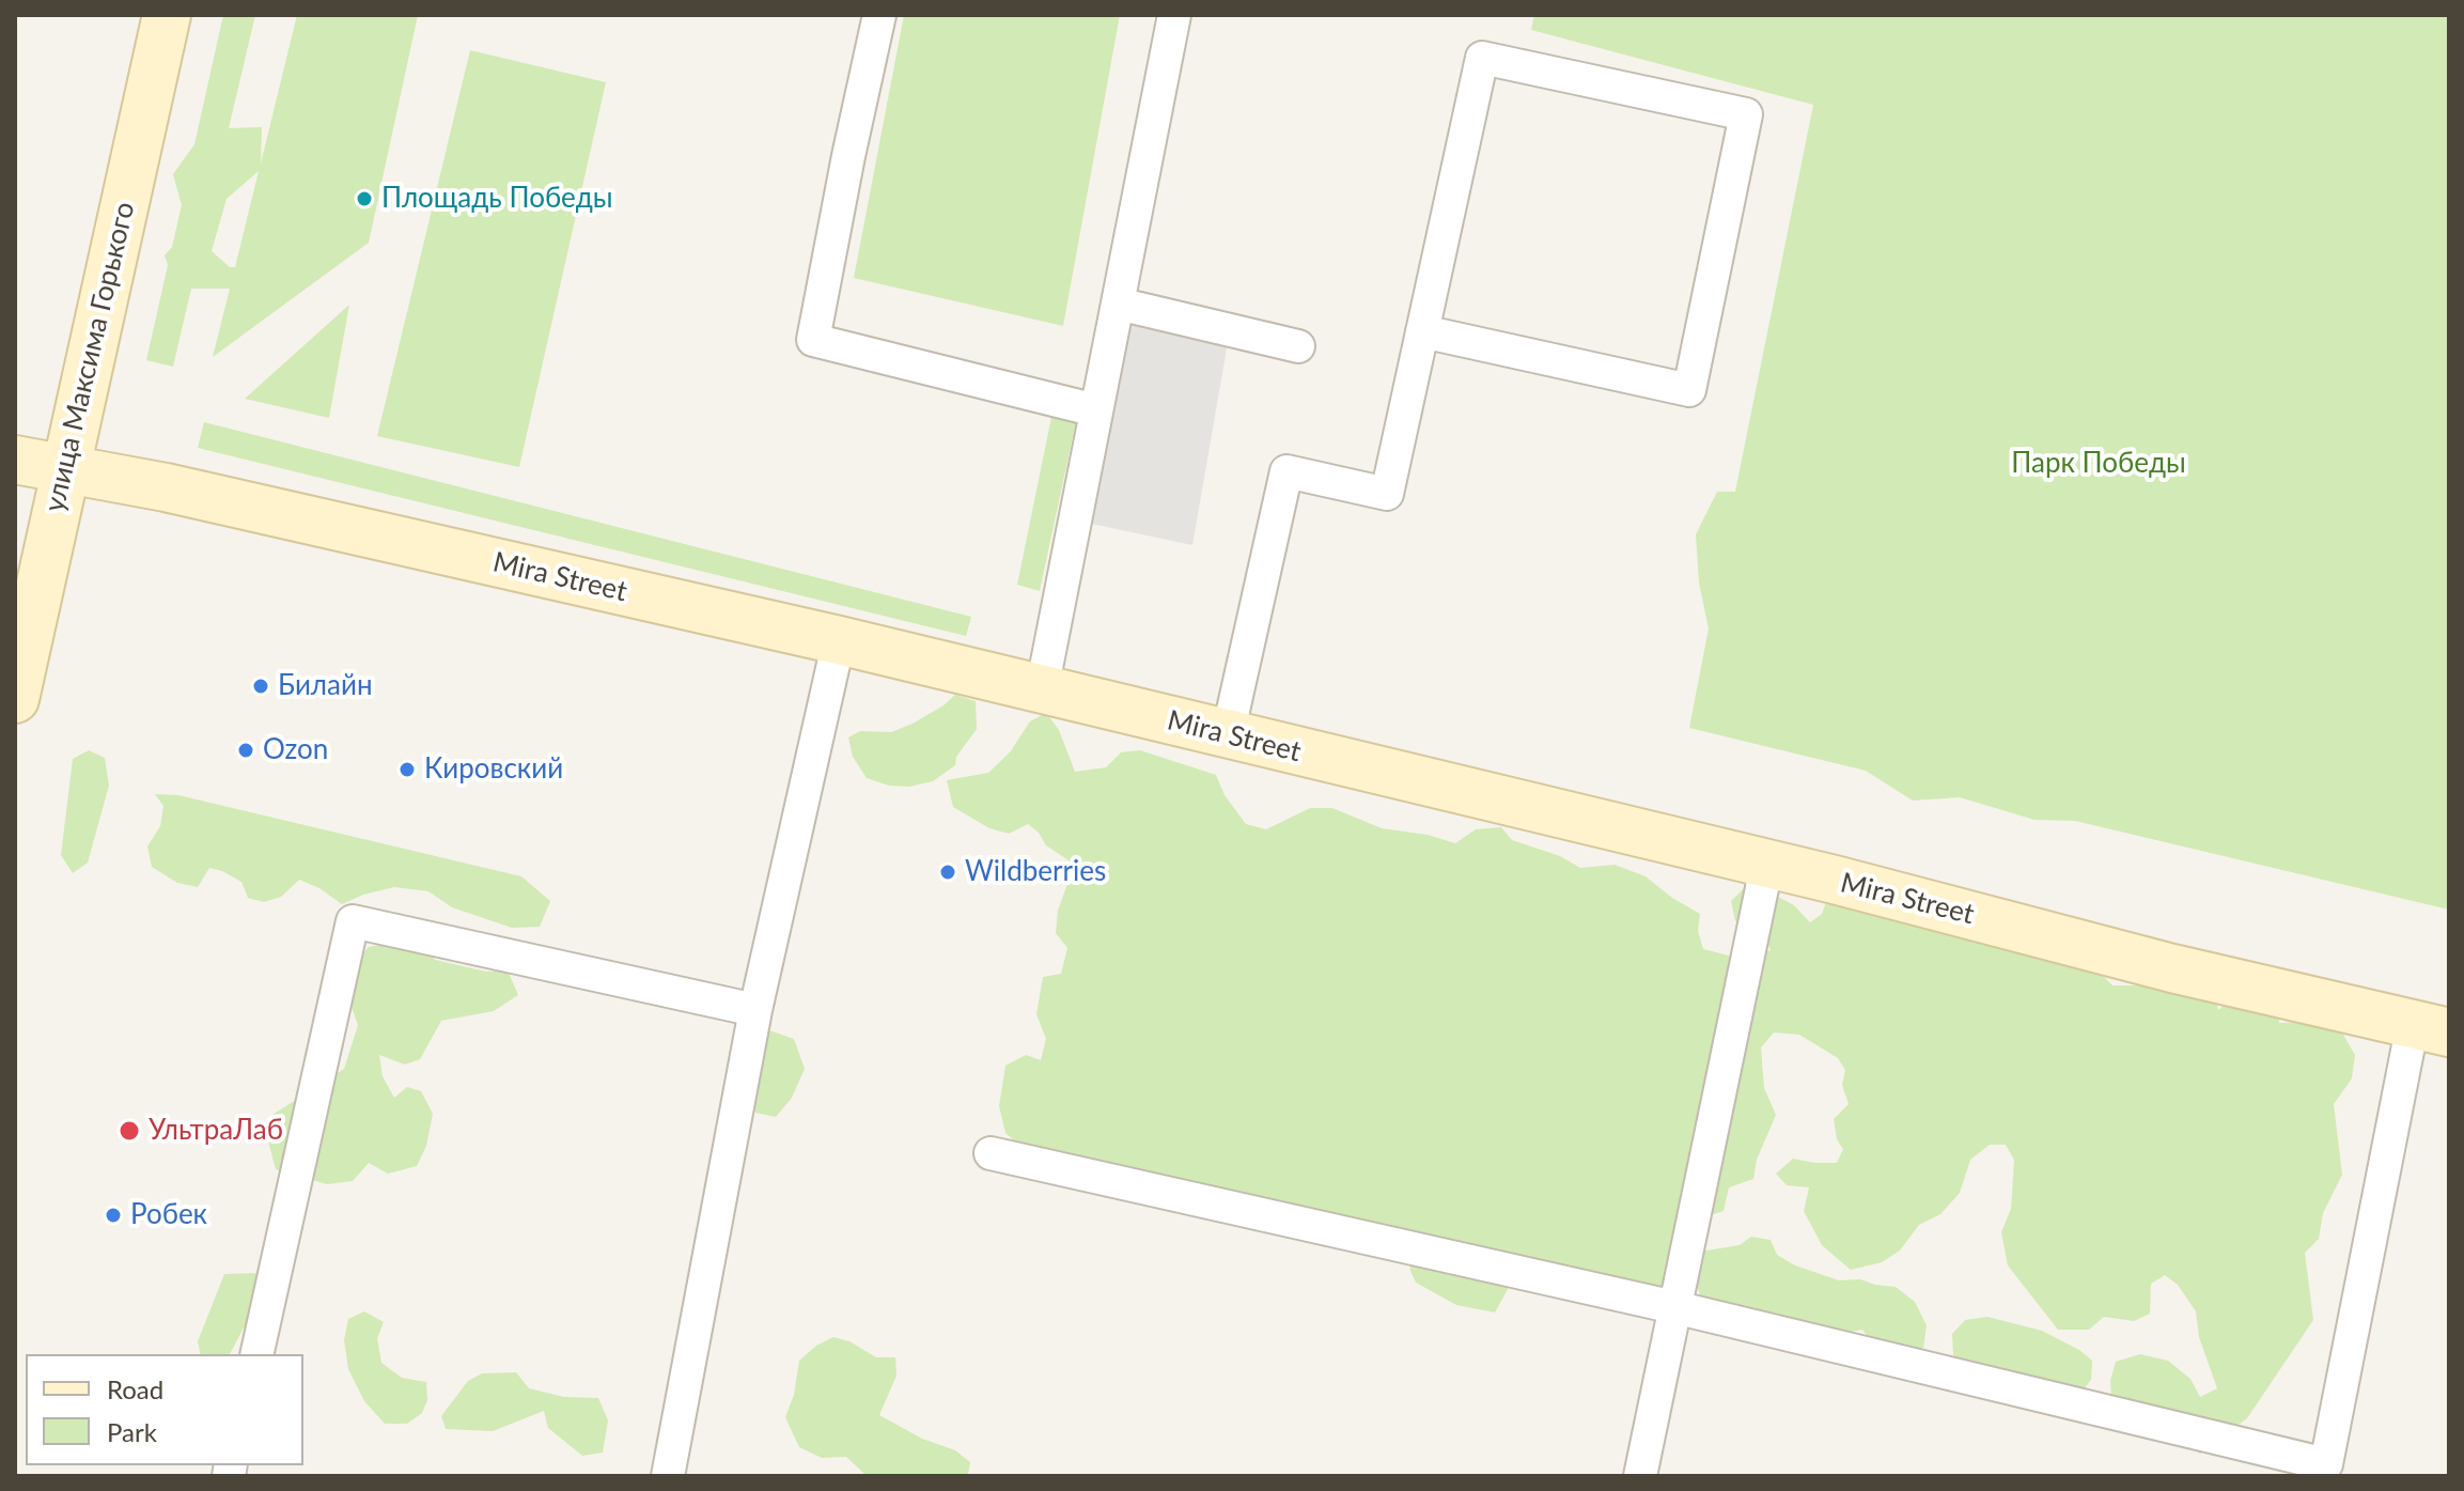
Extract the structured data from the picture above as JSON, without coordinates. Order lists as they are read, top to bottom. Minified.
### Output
{"streets":{"main road":["улица Максима Горького","Mira Street"]},"crossings":[["улица Максима Горького","Mira Street"]],"parks":["Парк Победы"],"places":["Площадь Победы","Билайн","Ozon","Кировский","Wildberries","УльтраЛаб","Робек"],"legend":["Road","Park"]}
